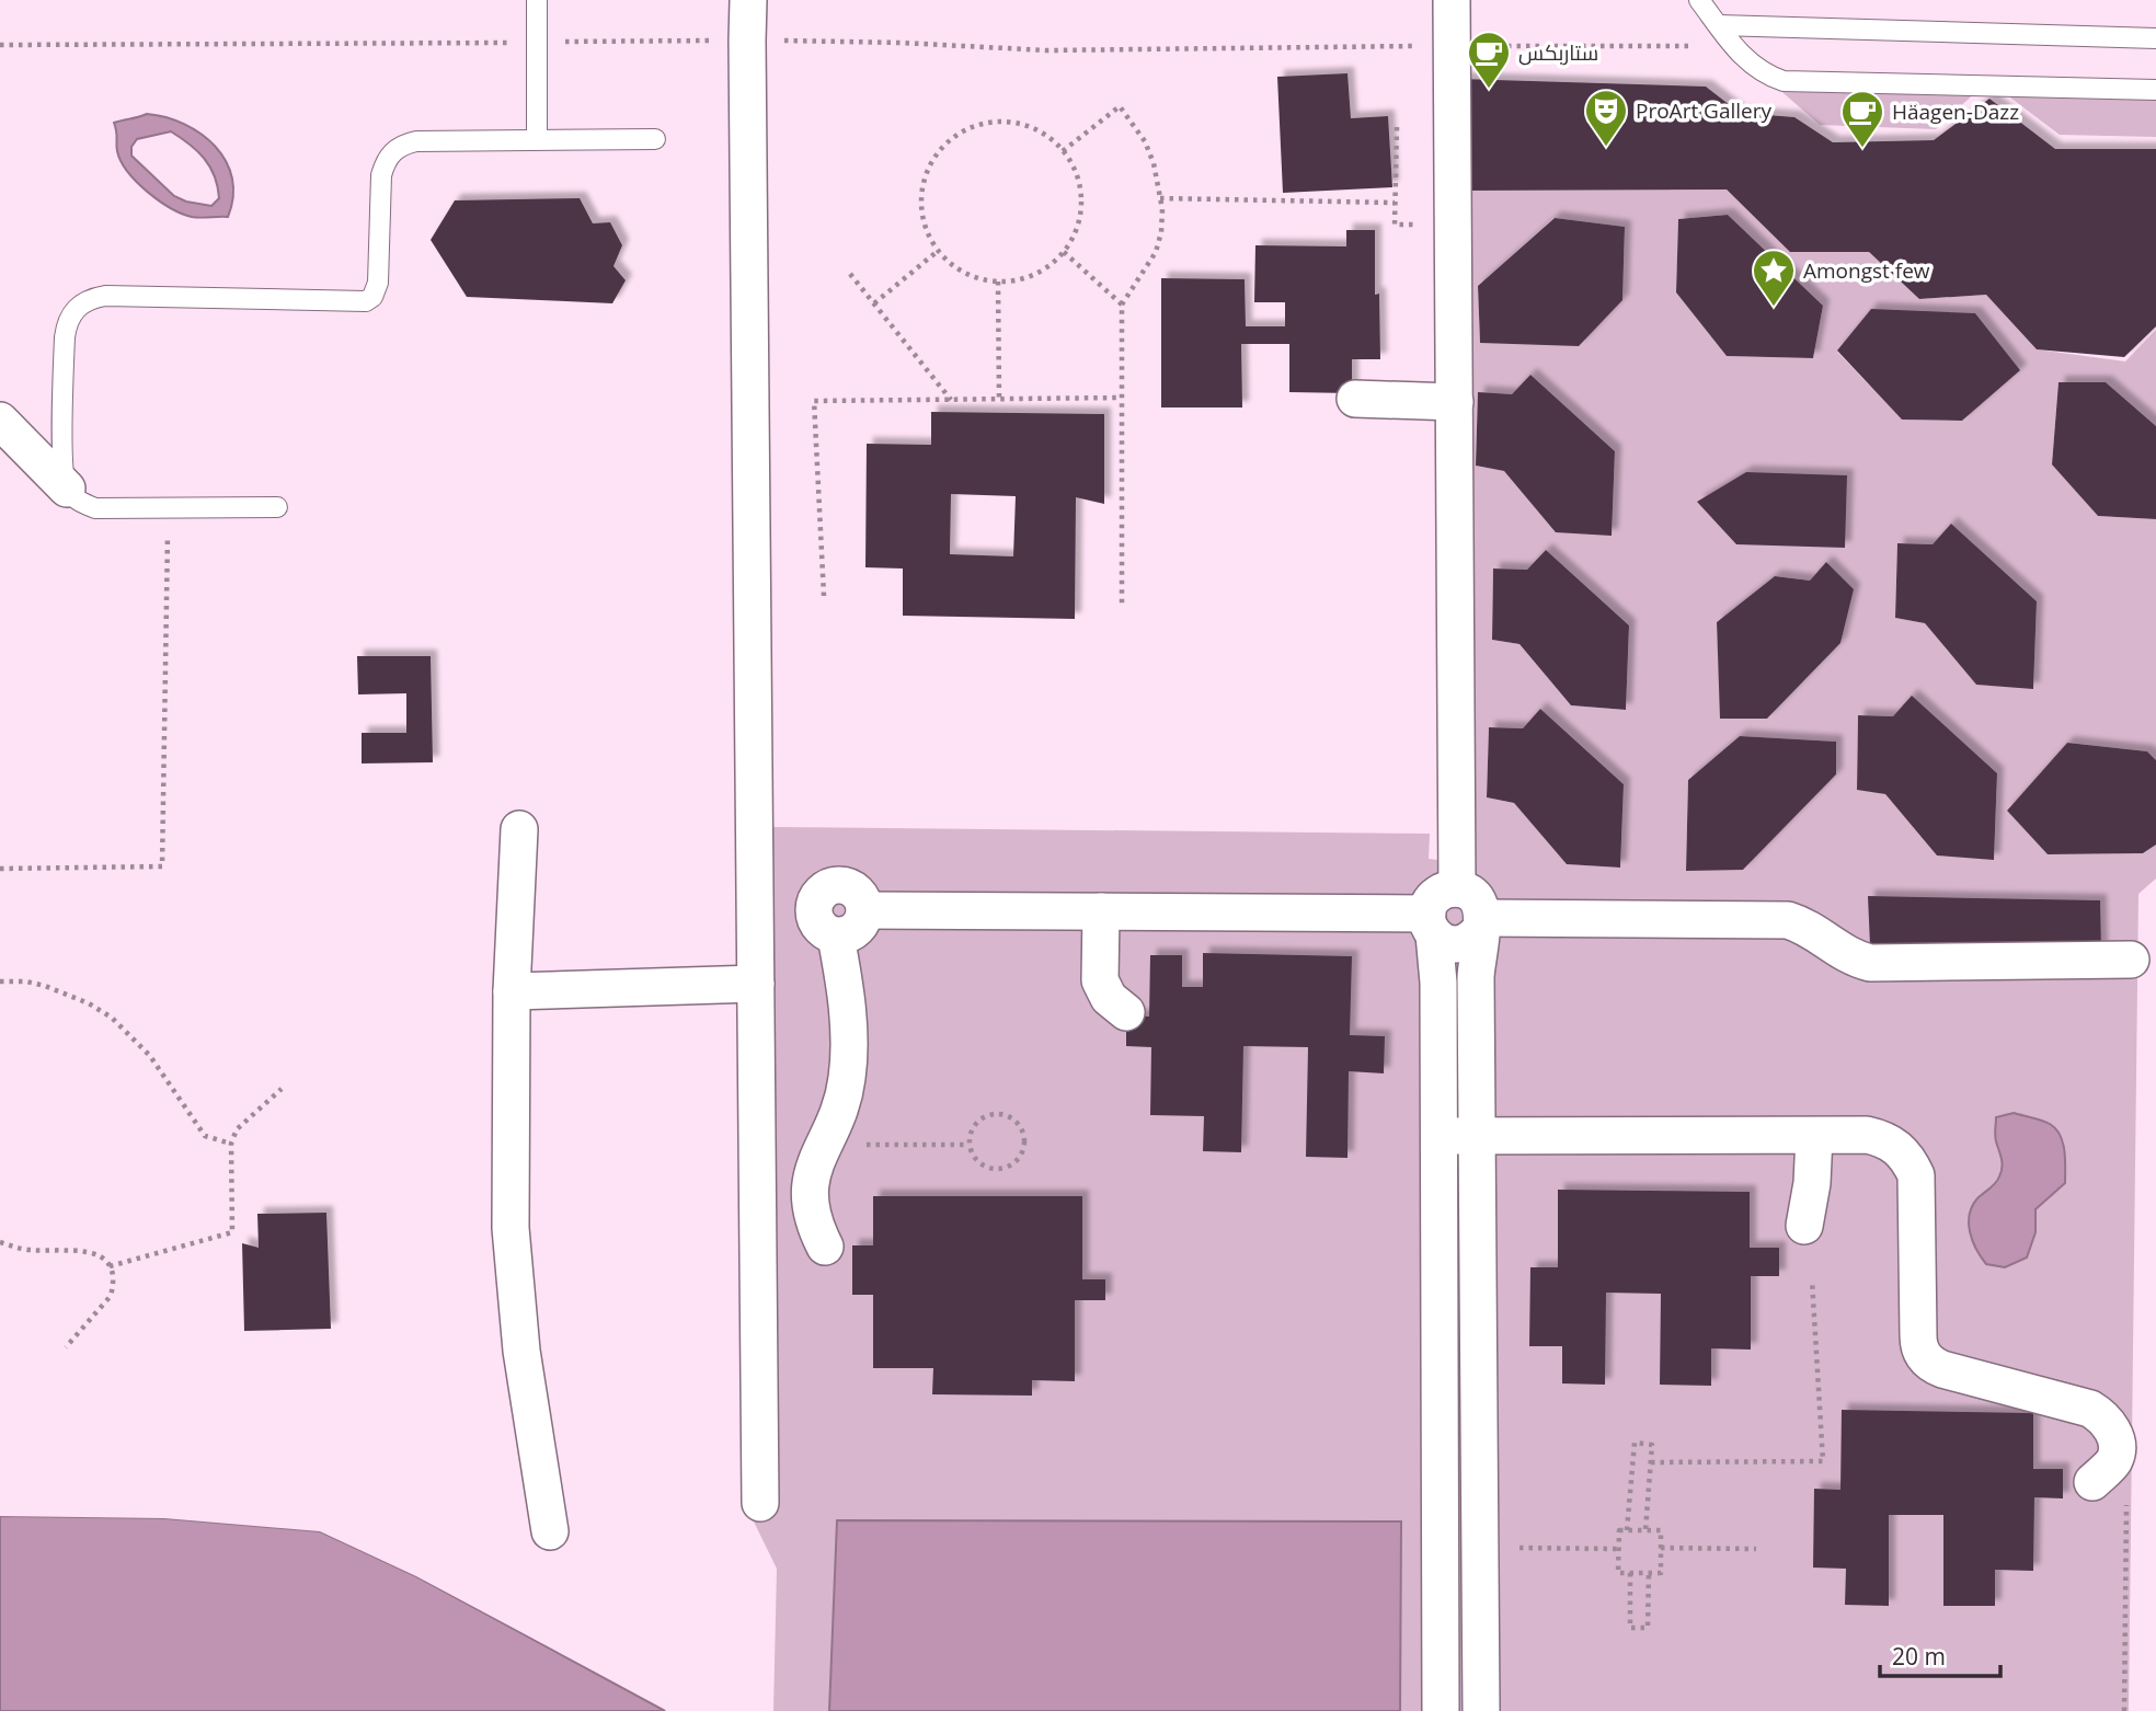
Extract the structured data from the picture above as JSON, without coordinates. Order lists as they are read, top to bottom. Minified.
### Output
{"places":{"cafe":["ستاربكس","Häagen-Dazz"],"theatre":["ProArt Gallery"],"place":["Amongst few"]},"scale_bar":"20 m"}
